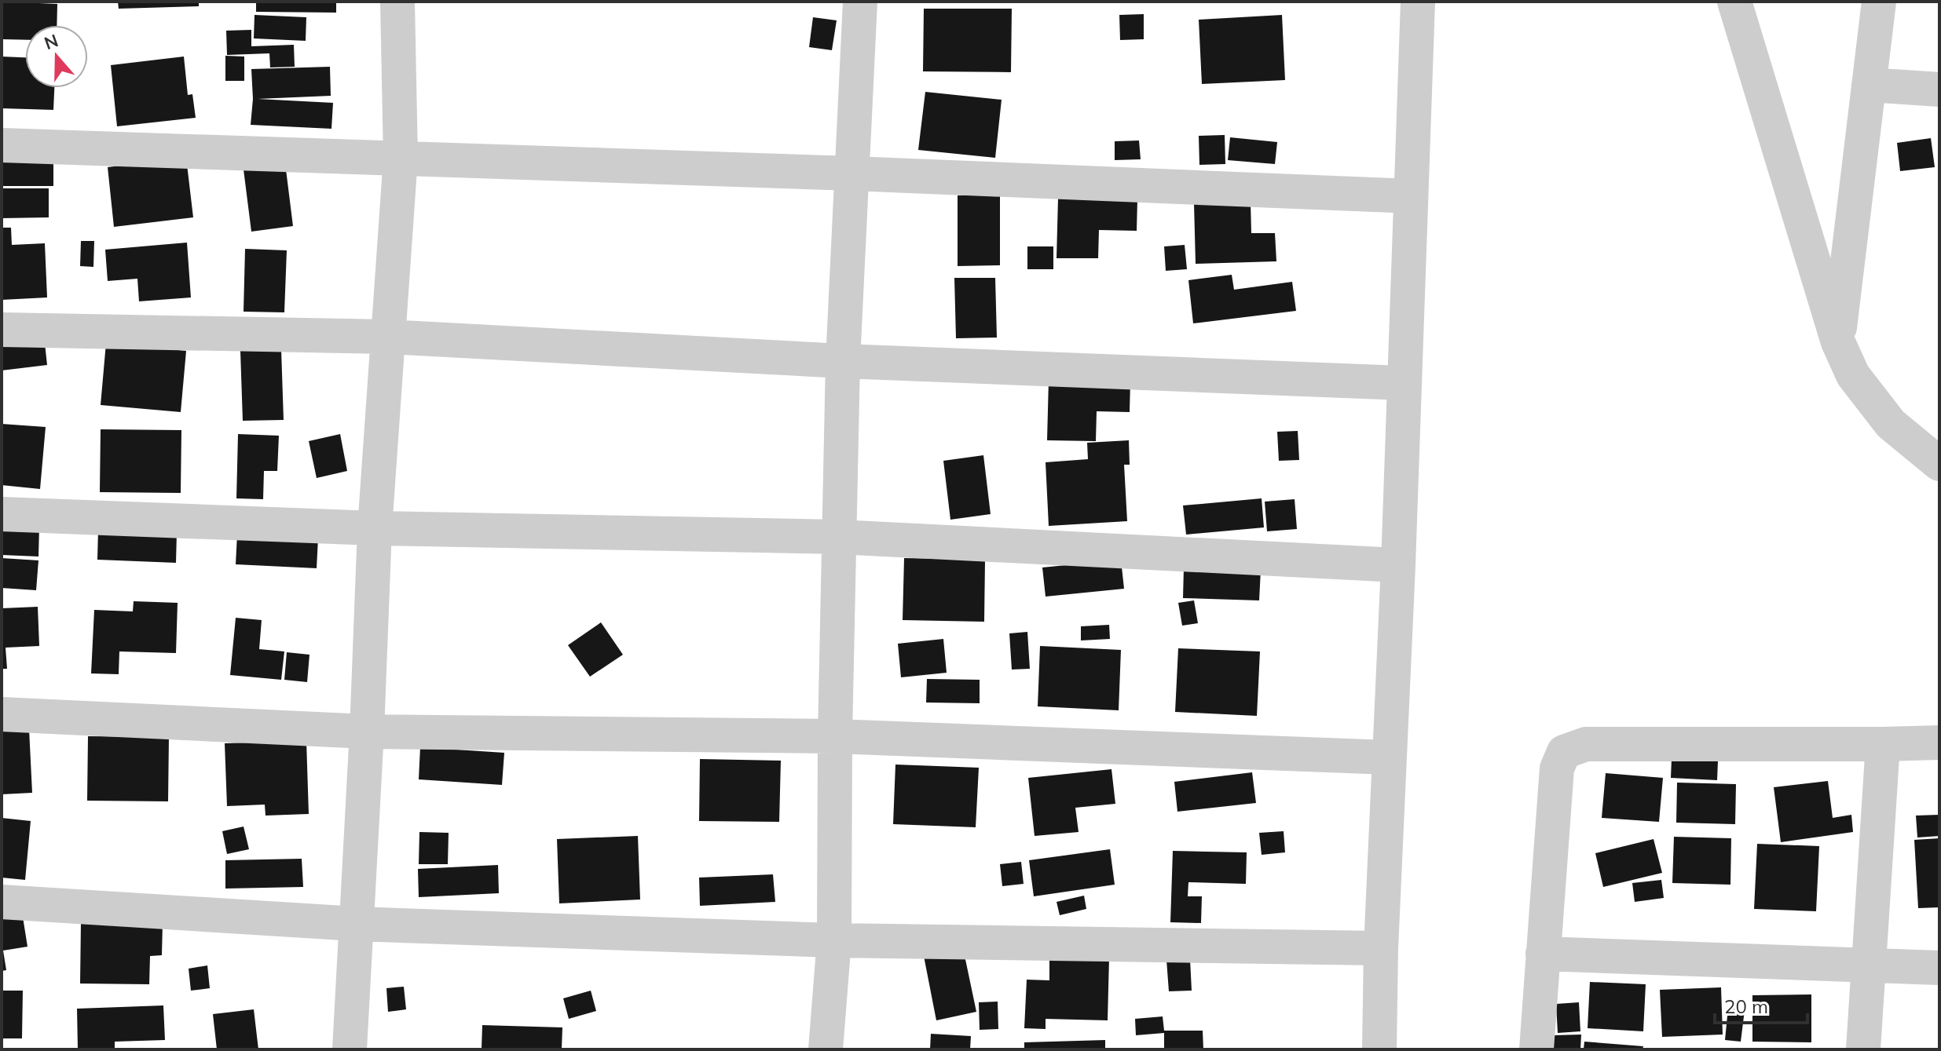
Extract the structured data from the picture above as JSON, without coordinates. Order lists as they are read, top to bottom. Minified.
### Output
{"scale_bar":"20 m","north":"top"}
